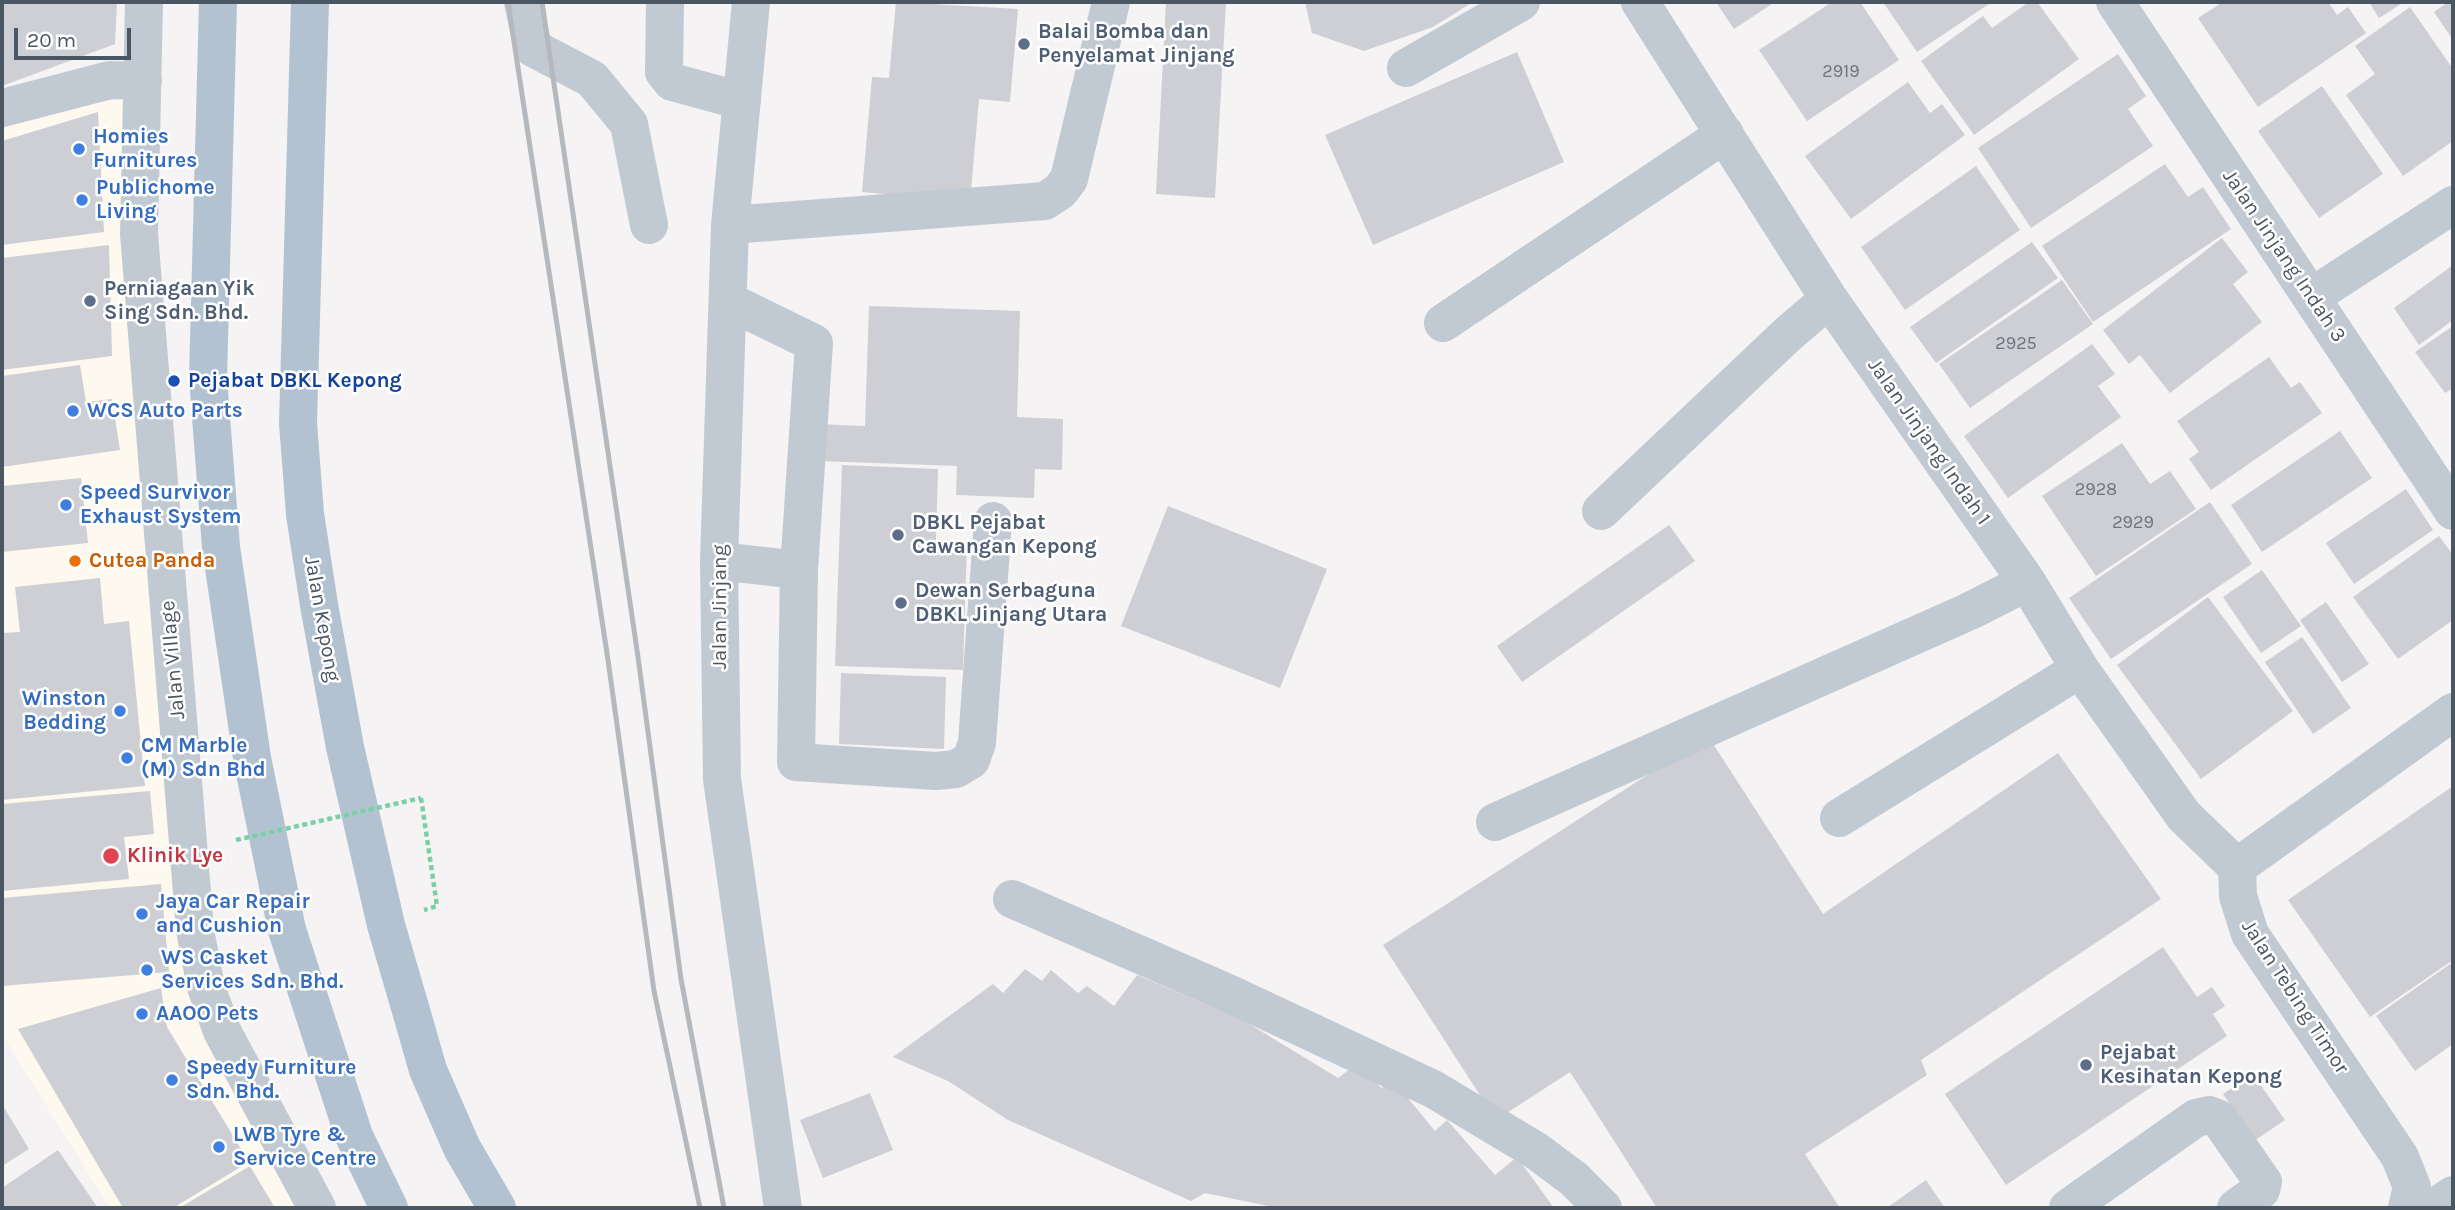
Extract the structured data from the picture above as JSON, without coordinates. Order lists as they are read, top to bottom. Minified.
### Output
{"streets":{"main road":["Jalan Kepong"],"street":["Jalan Jinjang Indah 3","Jalan Jinjang Indah 1","Jalan Jinjang","Jalan Village","Jalan Tebing Timor"]},"crossings":[["Jalan Jinjang Indah 1","Jalan Tebing Timor"]],"places":["Balai Bomba dan Penyelamat Jinjang","Homies Furnitures","Publichome Living","Perniagaan Yik Sing Sdn. Bhd.","Pejabat DBKL Kepong","WCS Auto Parts","Speed Survivor Exhaust System","DBKL Pejabat Cawangan Kepong","Cutea Panda","Dewan Serbaguna DBKL Jinjang Utara","Winston Bedding","CM Marble (M) Sdn Bhd","Klinik Lye","Jaya Car Repair and Cushion","WS Casket Services Sdn. Bhd.","AAOO Pets","Pejabat Kesihatan Kepong","Speedy Furniture Sdn. Bhd.","LWB Tyre & Service Centre"],"house_numbers":["2919","2925","2928","2929"],"scale_bar":"20 m"}
